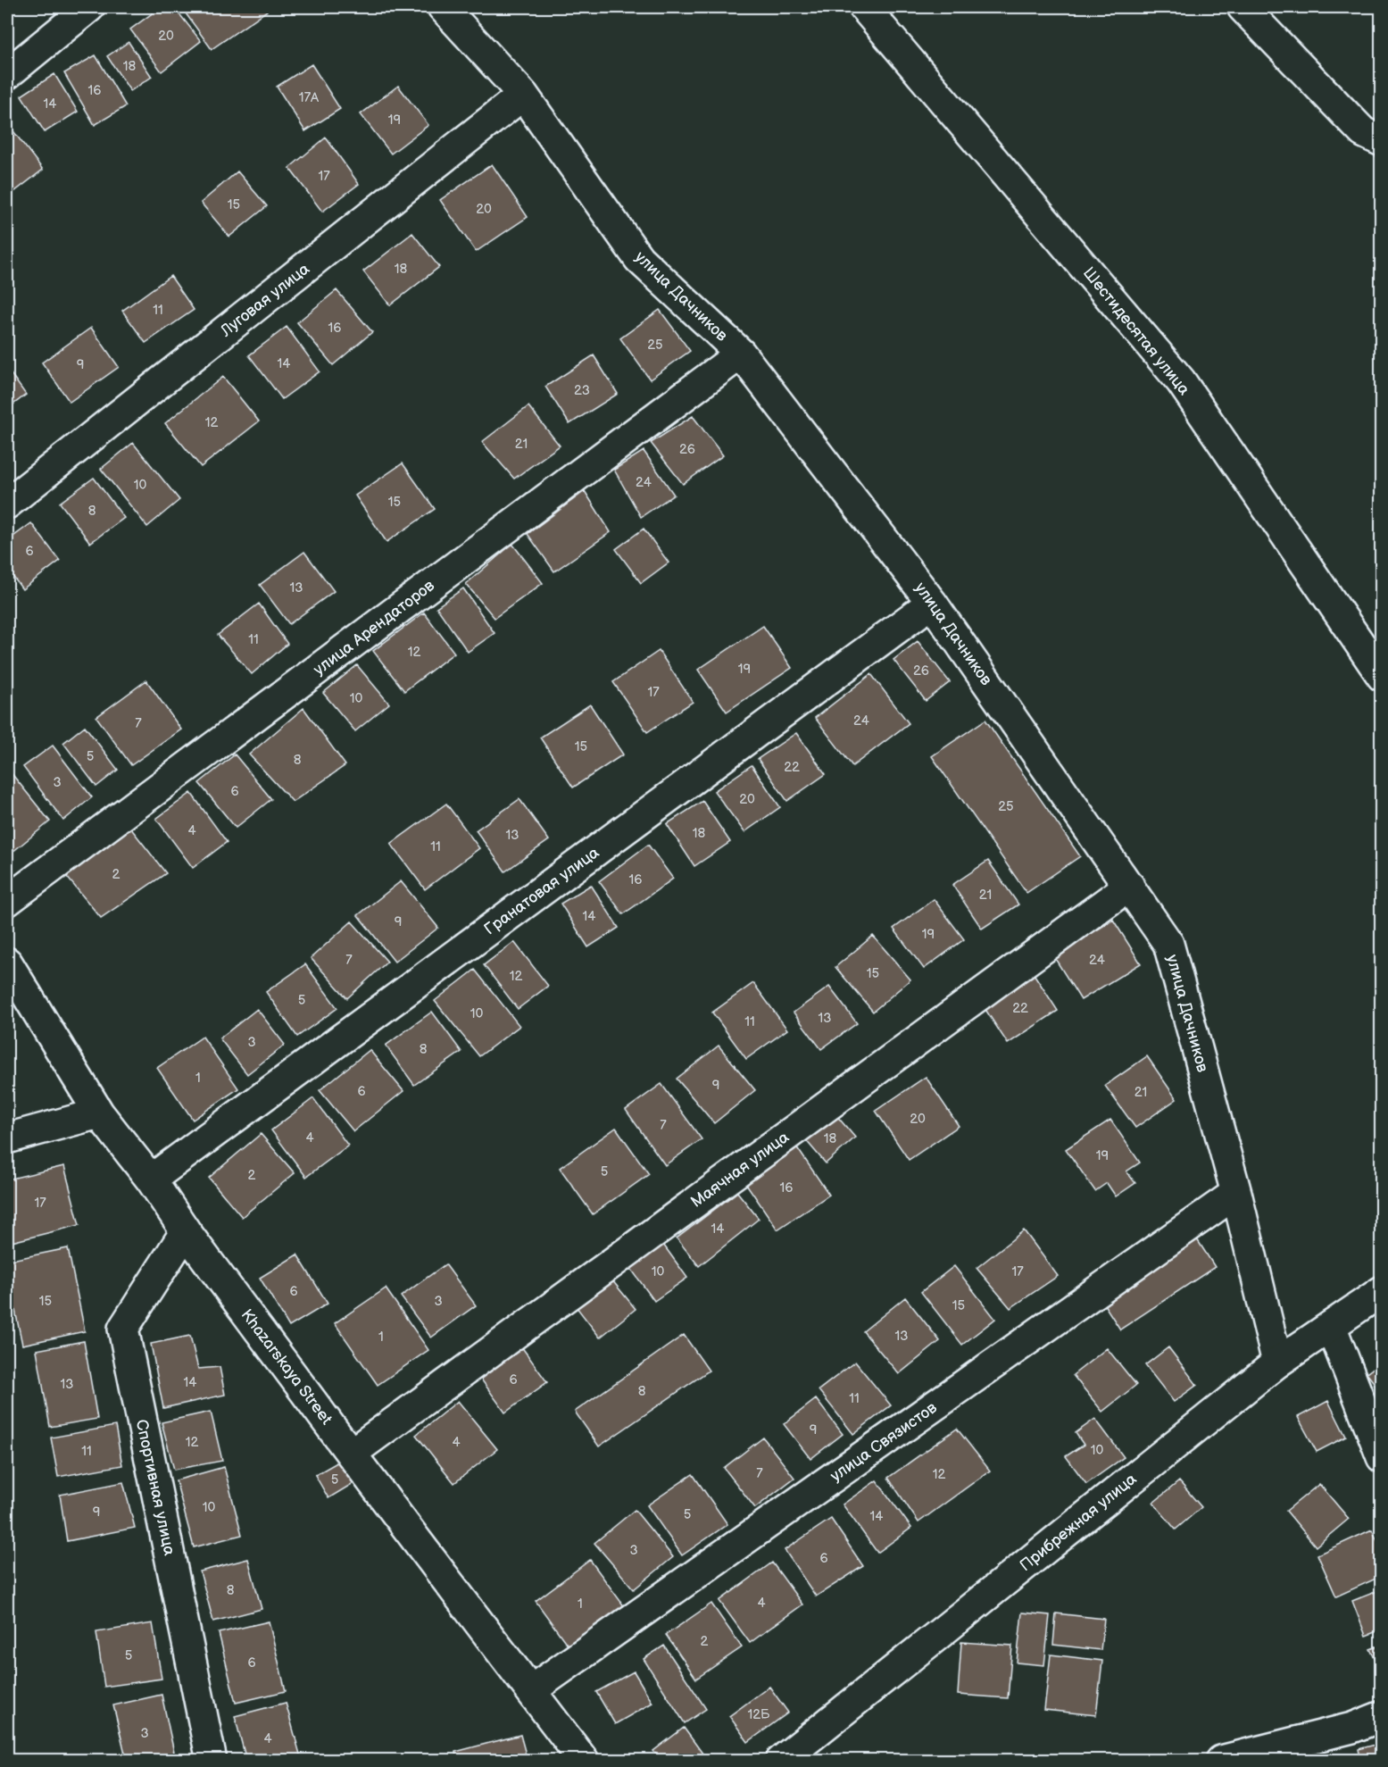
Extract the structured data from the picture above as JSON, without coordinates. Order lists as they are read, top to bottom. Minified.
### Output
{"streets":{"street":["улица Дачников","Луговая улица","Шестидесятая улица","улица Арендаторов","Гранатовая улица","Маячная улица","Khazarskaya Street","улица Связистов","Спортивная улица","Прибрежная улица"]},"crossings":[["улица Дачников","Луговая улица"],["улица Дачников","улица Арендаторов"],["улица Дачников","Гранатовая улица"],["улица Дачников","Маячная улица"],["улица Дачников","улица Связистов"],["улица Дачников","Прибрежная улица"],["Гранатовая улица","Khazarskaya Street"],["Маячная улица","Khazarskaya Street"],["Khazarskaya Street","улица Связистов"],["Khazarskaya Street","Спортивная улица"]],"house_numbers":["20","18","16","17А","14","19","17","15","20","18","11","16","25","14","9","23","12","21","26","24","10","15","8","6","13","11","12","19","26","17","10","24","7","15","5","8","22","3","6","20","25","4","18","13","11","2","16","21","14","9","19","7","24","15","12","5","22","10","13","11","3","8","1","9","6","21","20","7","4","18","19","5","2","16","17","14","10","17","6","15","3","15","13","1","6","14","13","8","11","9","12","4","10","11","7","12","5","10","9","5","14","3","6","8","4","1","2","5","6","12Б","3","4"]}
